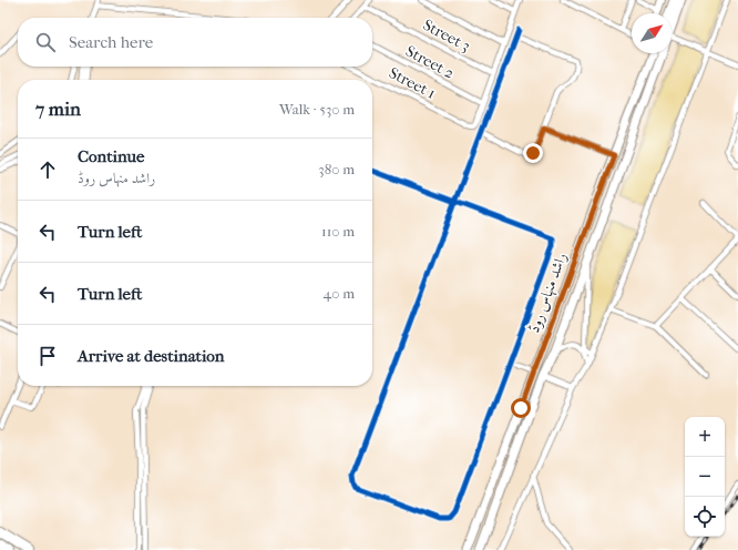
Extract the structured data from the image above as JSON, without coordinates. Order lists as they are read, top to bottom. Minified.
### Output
{"streets":{"main road":["راشد منہاس روڈ"],"street":["Street 3","Street 2","Street 1"]},"crossings":[["Street 2","Street 1"]],"north":"top right","page":{"search":"Search here","heading":["7 min","Walk · 530 m"],"list":[["Continue","راشد منہاس روڈ","380 m"],["Turn left","110 m"],["Turn left","40 m"],"Arrive at destination"],"map_buttons":["+","−"]}}
